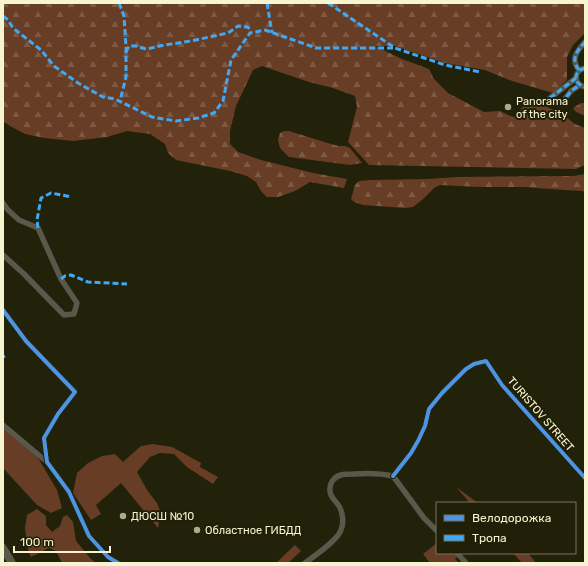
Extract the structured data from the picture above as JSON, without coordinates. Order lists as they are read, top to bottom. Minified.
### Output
{"streets":{"street":["TURISTOV STREET"]},"places":["Panorama of the city","ДЮСШ №10","Областное ГИБДД"],"legend":["Велодорожка","Тропа"],"scale_bar":"100 m"}
